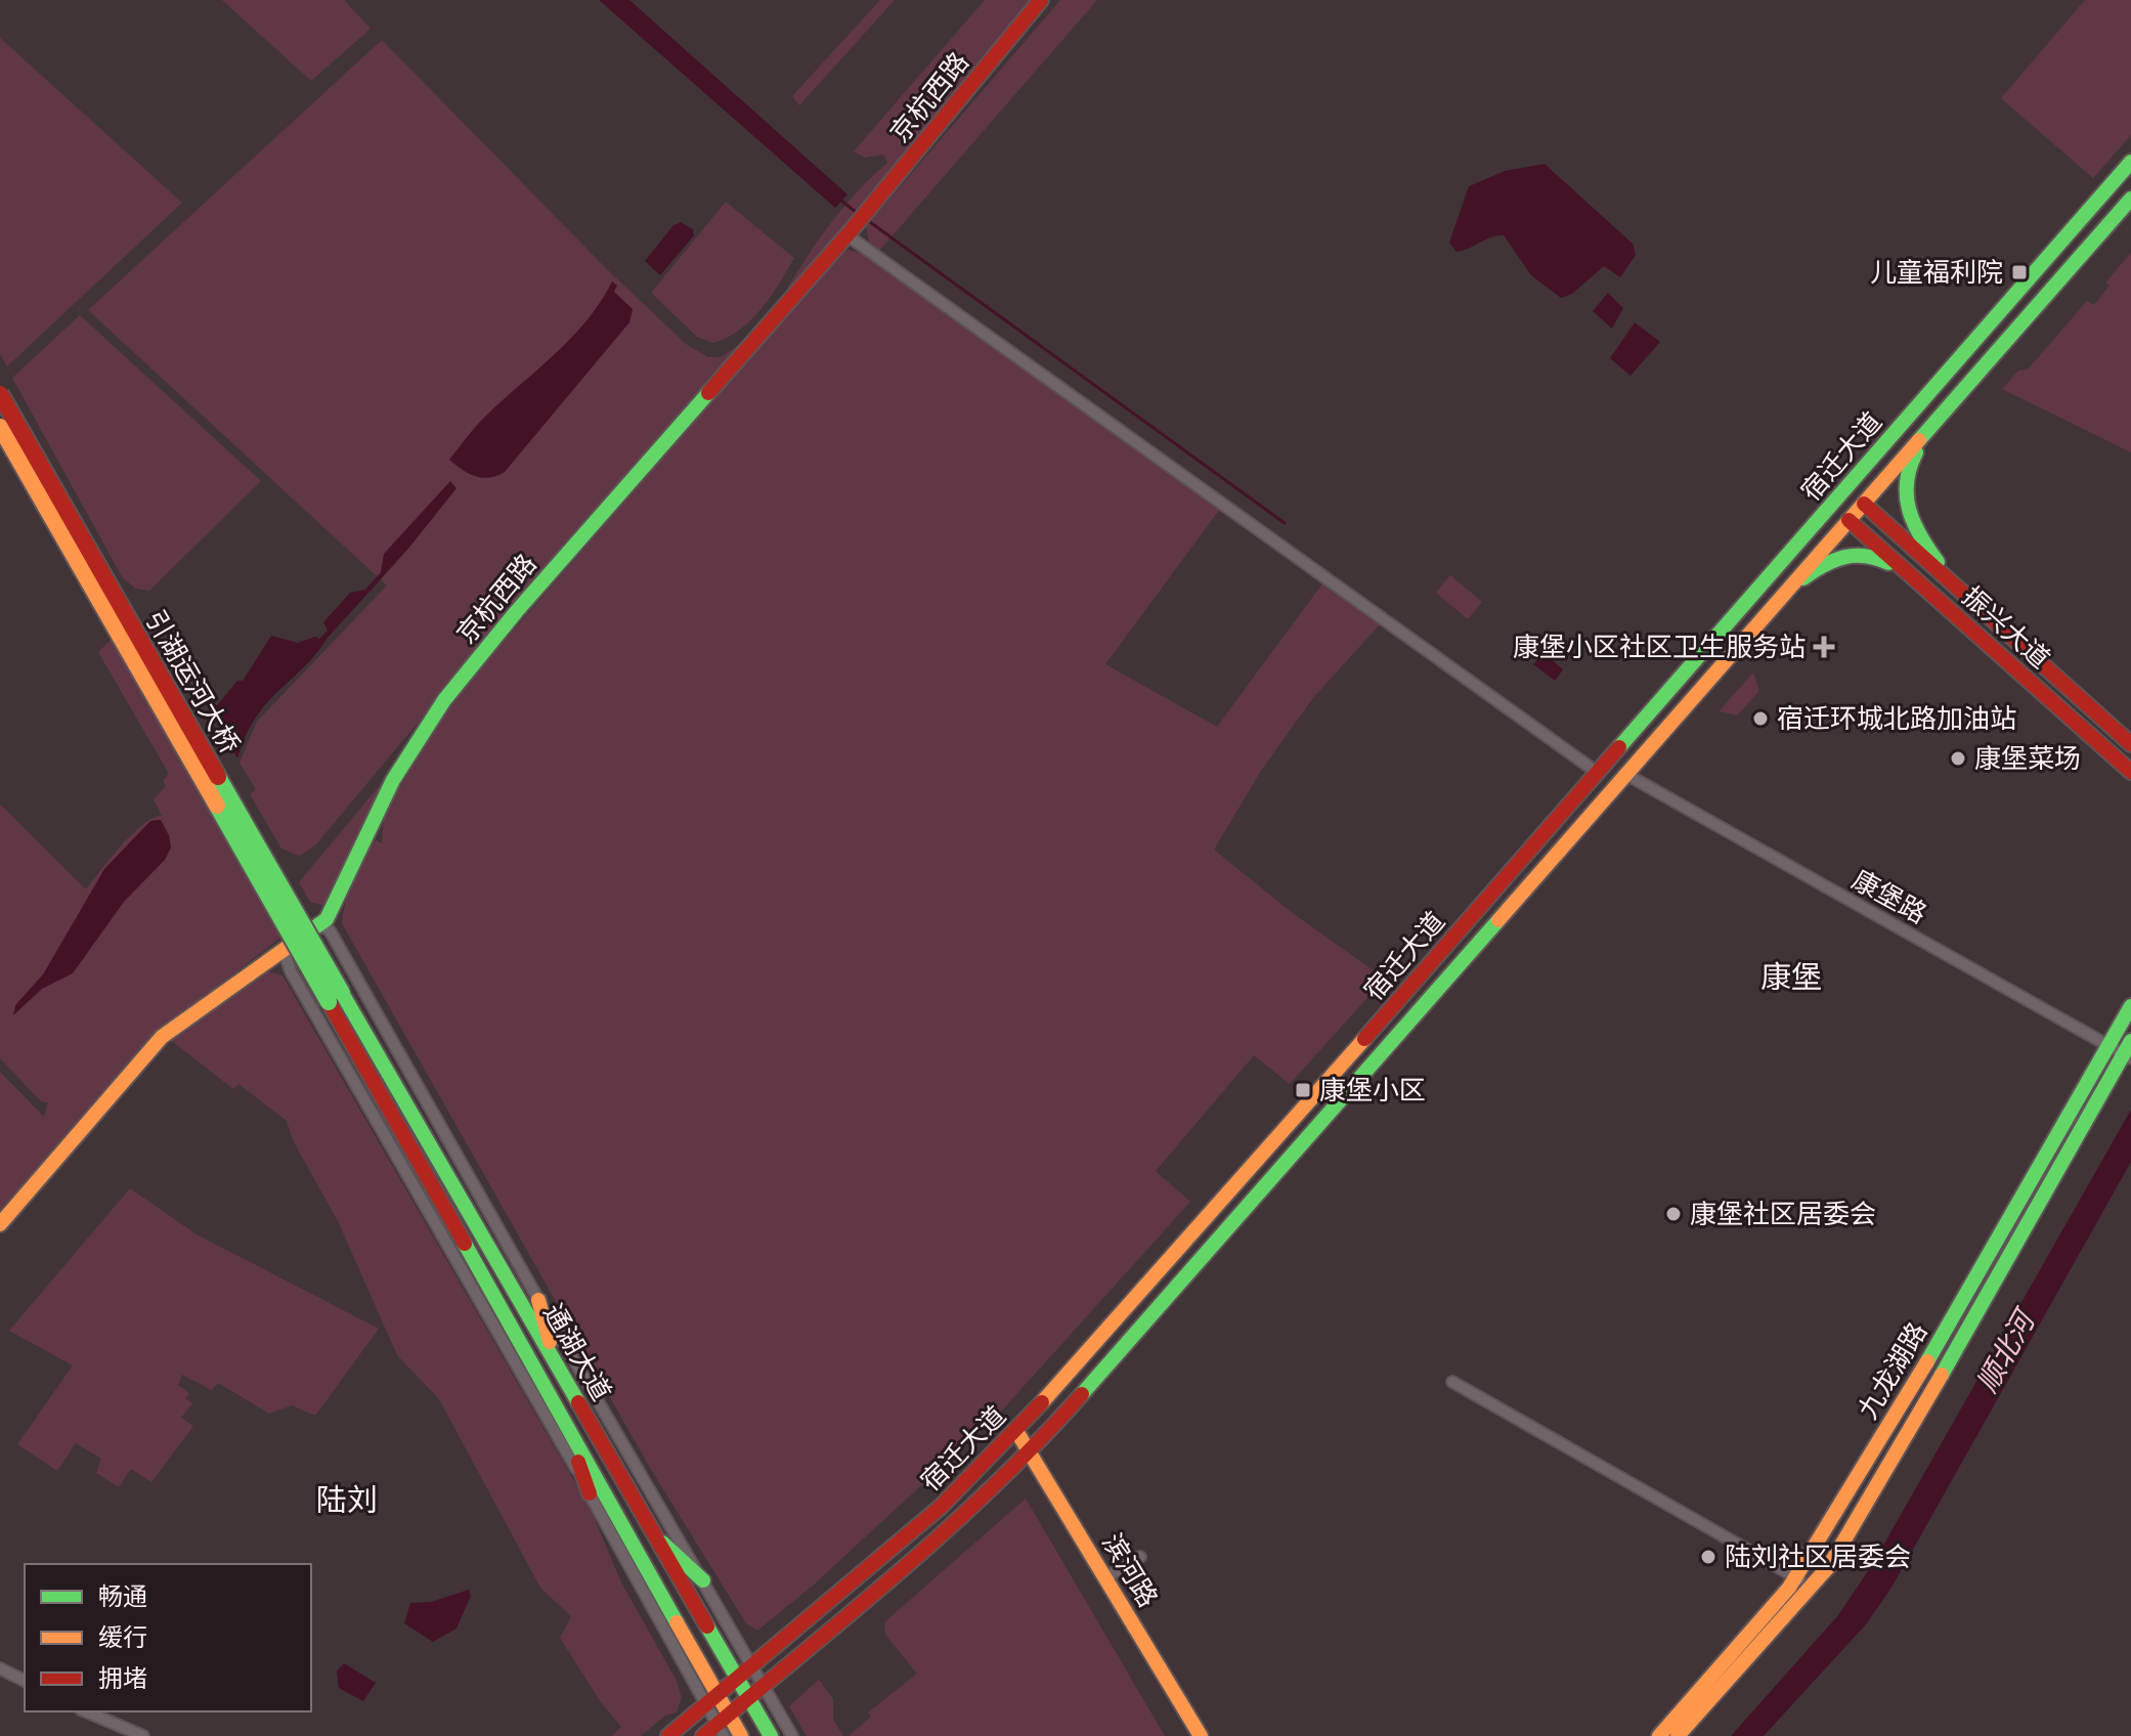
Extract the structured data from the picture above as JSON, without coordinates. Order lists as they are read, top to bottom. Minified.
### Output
{"streets":{"main road":["京杭西路","宿迁大道","振兴大道","引湖运河大桥","通湖大道","九龙湖路","滨河路"],"street":["康堡路"]},"crossings":[["宿迁大道","振兴大道"],["宿迁大道","康堡路"],["宿迁大道","通湖大道"],["宿迁大道","滨河路"],["引湖运河大桥","通湖大道"],["康堡路","九龙湖路"]],"districts":["康堡","陆刘"],"water":["顺北河"],"places":{"transit":["儿童福利院","康堡小区"],"health":["康堡小区社区卫生服务站"],"other":["宿迁环城北路加油站","康堡菜场","康堡社区居委会","陆刘社区居委会"]},"legend":["畅通","缓行","拥堵"]}
